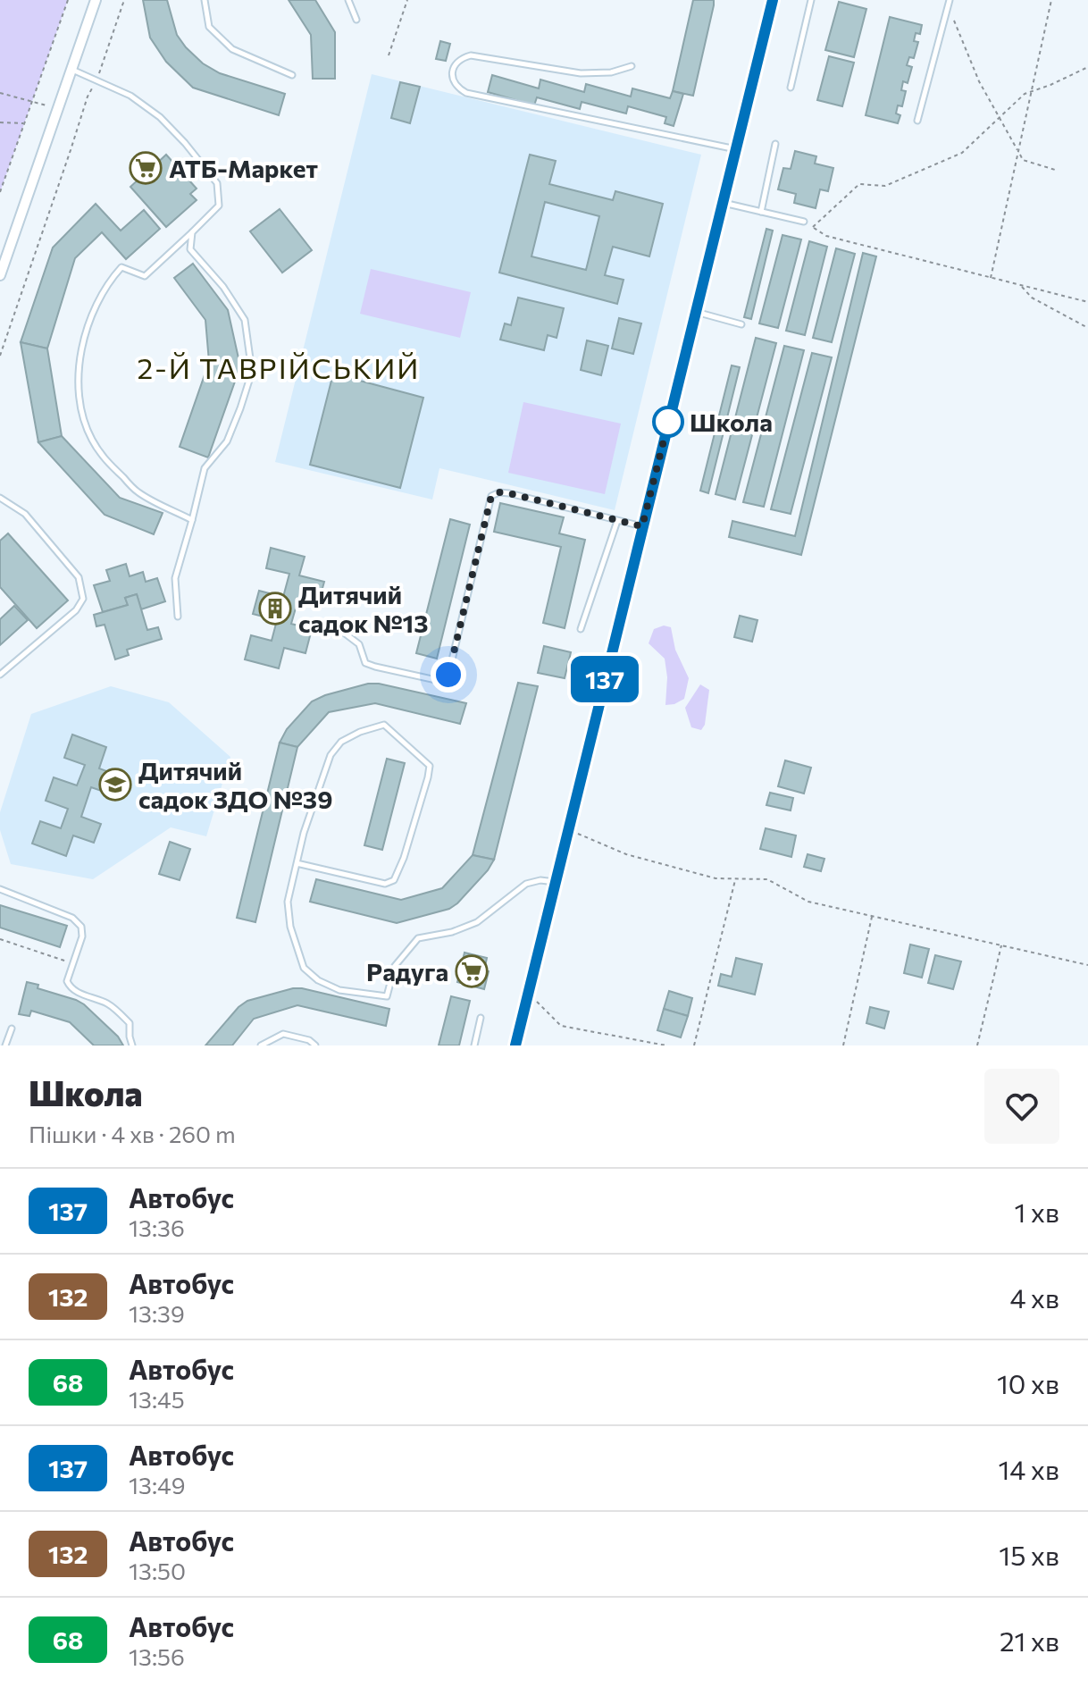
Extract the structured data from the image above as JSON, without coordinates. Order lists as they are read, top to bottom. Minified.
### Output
{"districts":["2-Й ТАВРІЙСЬКИЙ"],"places":{"supermarket":["АТБ-Маркет","Радуга"],"other":["Школа"],"building":["Дитячий садок №13"],"school or university":["Дитячий садок ЗДО №39"]},"lines":["bus line 137"],"page":{"on_map":"137","heading":["Школа","Пішки · 4 хв · 260 m"],"list":[{"mark":"137","name":"Автобус","note":"13:36","value":"1 хв"},{"mark":"132","name":"Автобус","note":"13:39","value":"4 хв"},{"mark":"68","name":"Автобус","note":"13:45","value":"10 хв"},{"mark":"137","name":"Автобус","note":"13:49","value":"14 хв"},{"mark":"132","name":"Автобус","note":"13:50","value":"15 хв"},{"mark":"68","name":"Автобус","note":"13:56","value":"21 хв"}]}}
